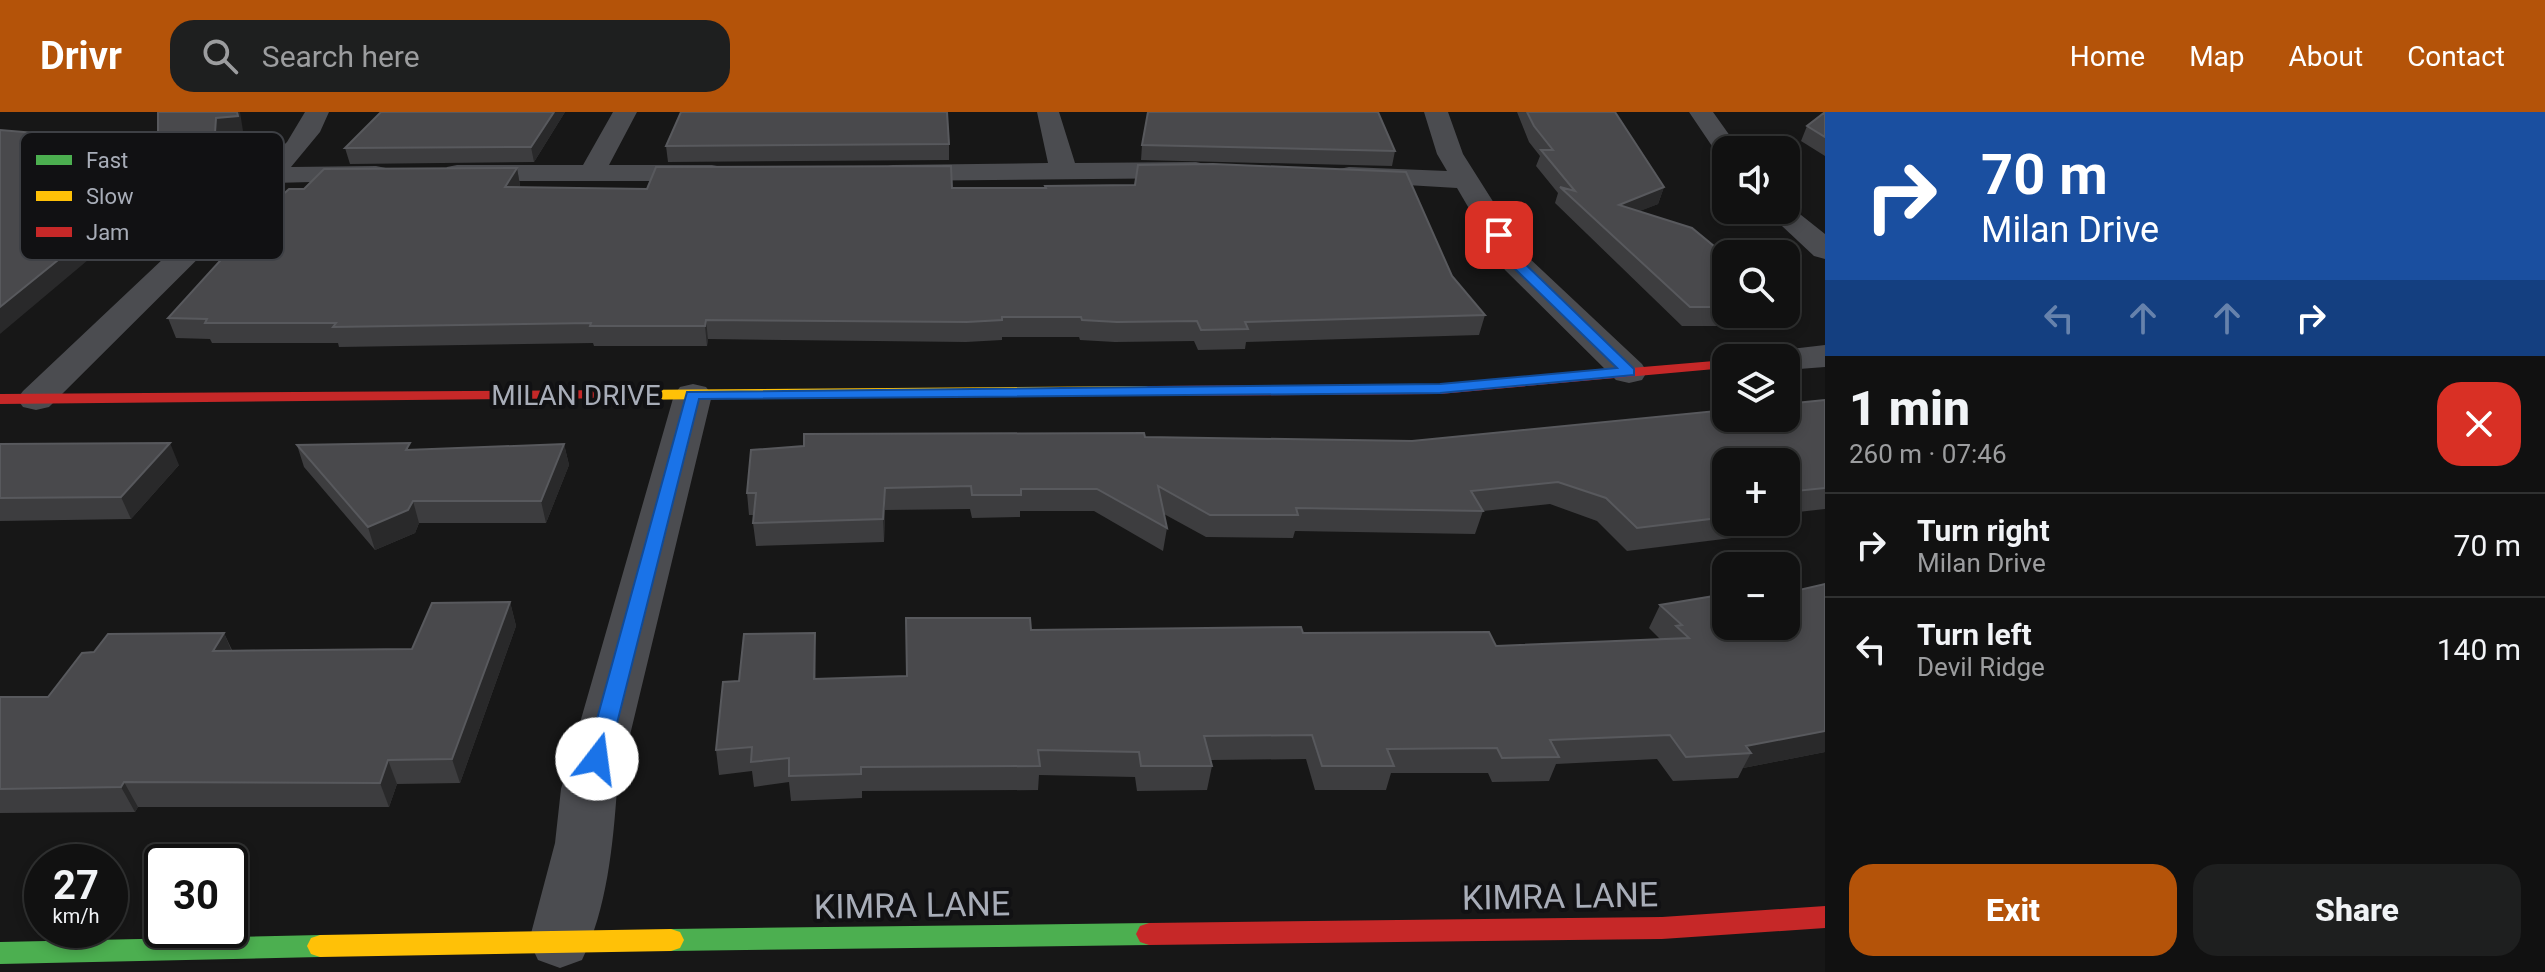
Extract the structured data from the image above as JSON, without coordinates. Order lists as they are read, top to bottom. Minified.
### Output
{"streets":{"street":["MILAN DRIVE","KIMRA LANE"]},"legend":["Fast","Slow","Jam"],"page":{"header":"Drivr","search":"Search here","nav":["Home","Map","About","Contact"],"turn":["70 m","Milan Drive"],"map_buttons":["+","−"],"heading":["1 min","260 m · 07:46"],"list":[{"name":"Turn right","note":"Milan Drive","value":"70 m"},{"name":"Turn left","note":"Devil Ridge","value":"140 m"}],"speed":"27 km/h","limit":"30","buttons":["Exit","Share"]}}
